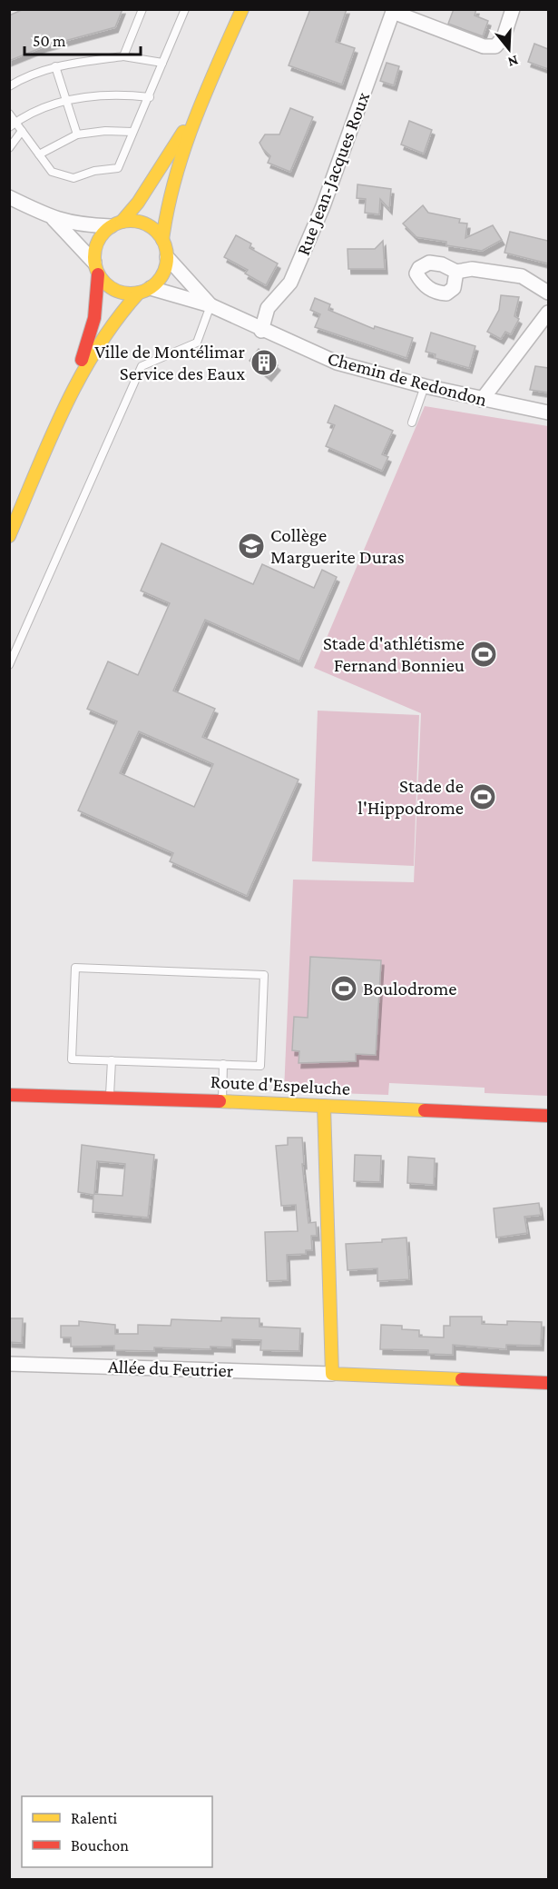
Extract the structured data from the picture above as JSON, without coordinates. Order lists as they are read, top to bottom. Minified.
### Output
{"streets":{"street":["Rue Jean-Jacques Roux","Chemin de Redondon","Route d'Espeluche","Allée du Feutrier"]},"crossings":[["Rue Jean-Jacques Roux","Chemin de Redondon"]],"places":{"building":["Ville de Montélimar Service des Eaux"],"school or university":["Collège Marguerite Duras"],"sports":["Stade d'athlétisme Fernand Bonnieu","Stade de l'Hippodrome","Boulodrome"]},"legend":["Ralenti","Bouchon"],"scale_bar":"50 m","north":"bottom"}
